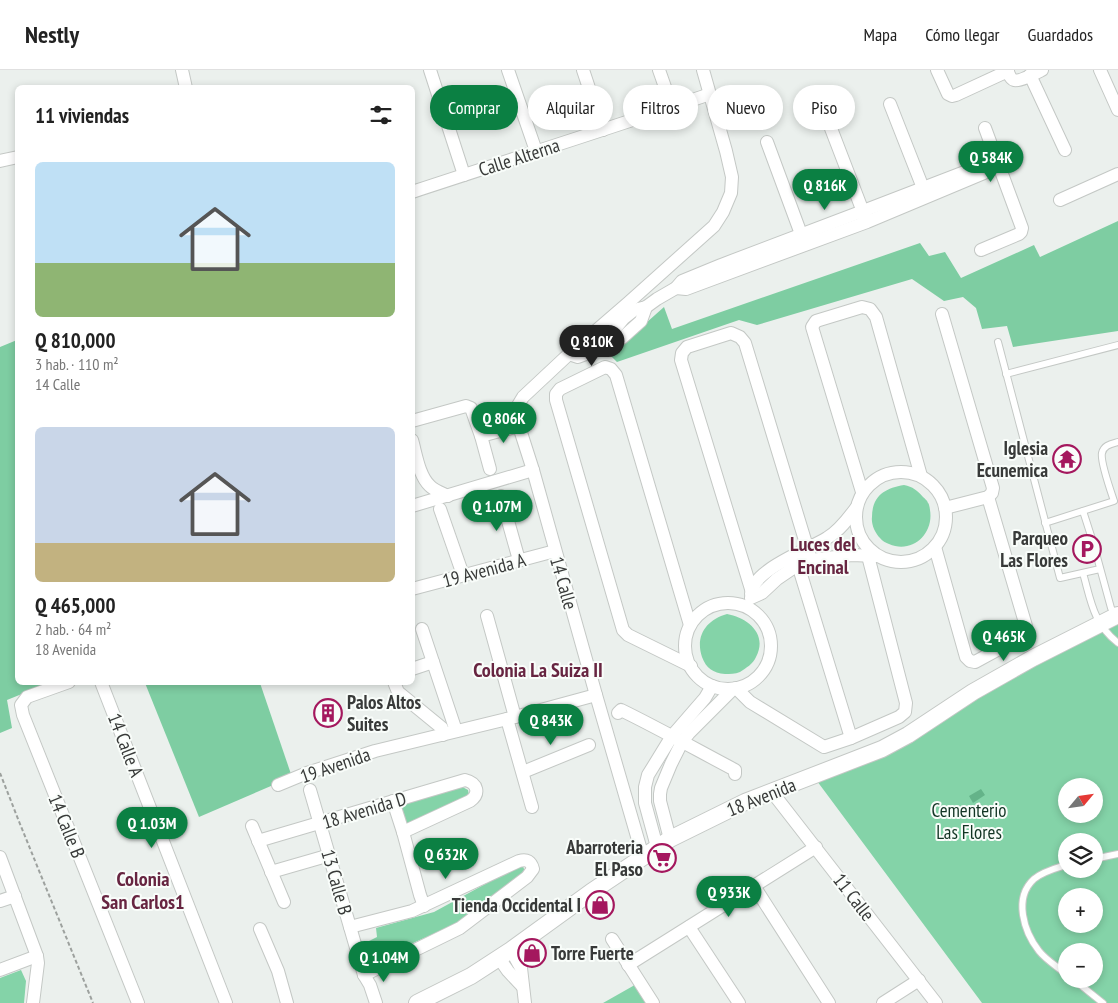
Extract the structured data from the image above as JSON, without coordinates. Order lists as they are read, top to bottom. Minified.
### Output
{"streets":{"street":["Calle Alterna","19 Avenida A","14 Calle","14 Calle A","19 Avenida","18 Avenida","18 Avenida D","14 Calle B","13 Calle B","11 Calle"]},"crossings":[["19 Avenida A","14 Calle"],["14 Calle","19 Avenida"],["14 Calle","18 Avenida"],["18 Avenida","11 Calle"],["18 Avenida D","13 Calle B"]],"districts":["Luces del Encinal","Colonia La Suiza II","Colonia San Carlos1"],"parks":["Cementerio Las Flores"],"places":{"temple":["Iglesia Ecunemica"],"parking":["Parqueo Las Flores"],"building":["Palos Altos Suites"],"supermarket":["Abarroteria El Paso"],"shop":["Tienda Occidental I","Torre Fuerte"]},"north":"top right","page":{"header":"Nestly","nav":["Mapa","Cómo llegar","Guardados"],"chip":["Comprar","Alquilar","Filtros","Nuevo","Piso"],"heading":"11 viviendas","price":["Q 584K","Q 816K","Q 810K","Q 806K","Q 1.07M","Q 465K","Q 843K","Q 1.03M","Q 632K","Q 933K","Q 1.04M"],"list":[{"name":"Q 810,000","note":"3 hab. · 110 m² · 14 Calle"},{"name":"Q 465,000","note":"2 hab. · 64 m² · 18 Avenida"}],"map_buttons":["+","−"]}}
